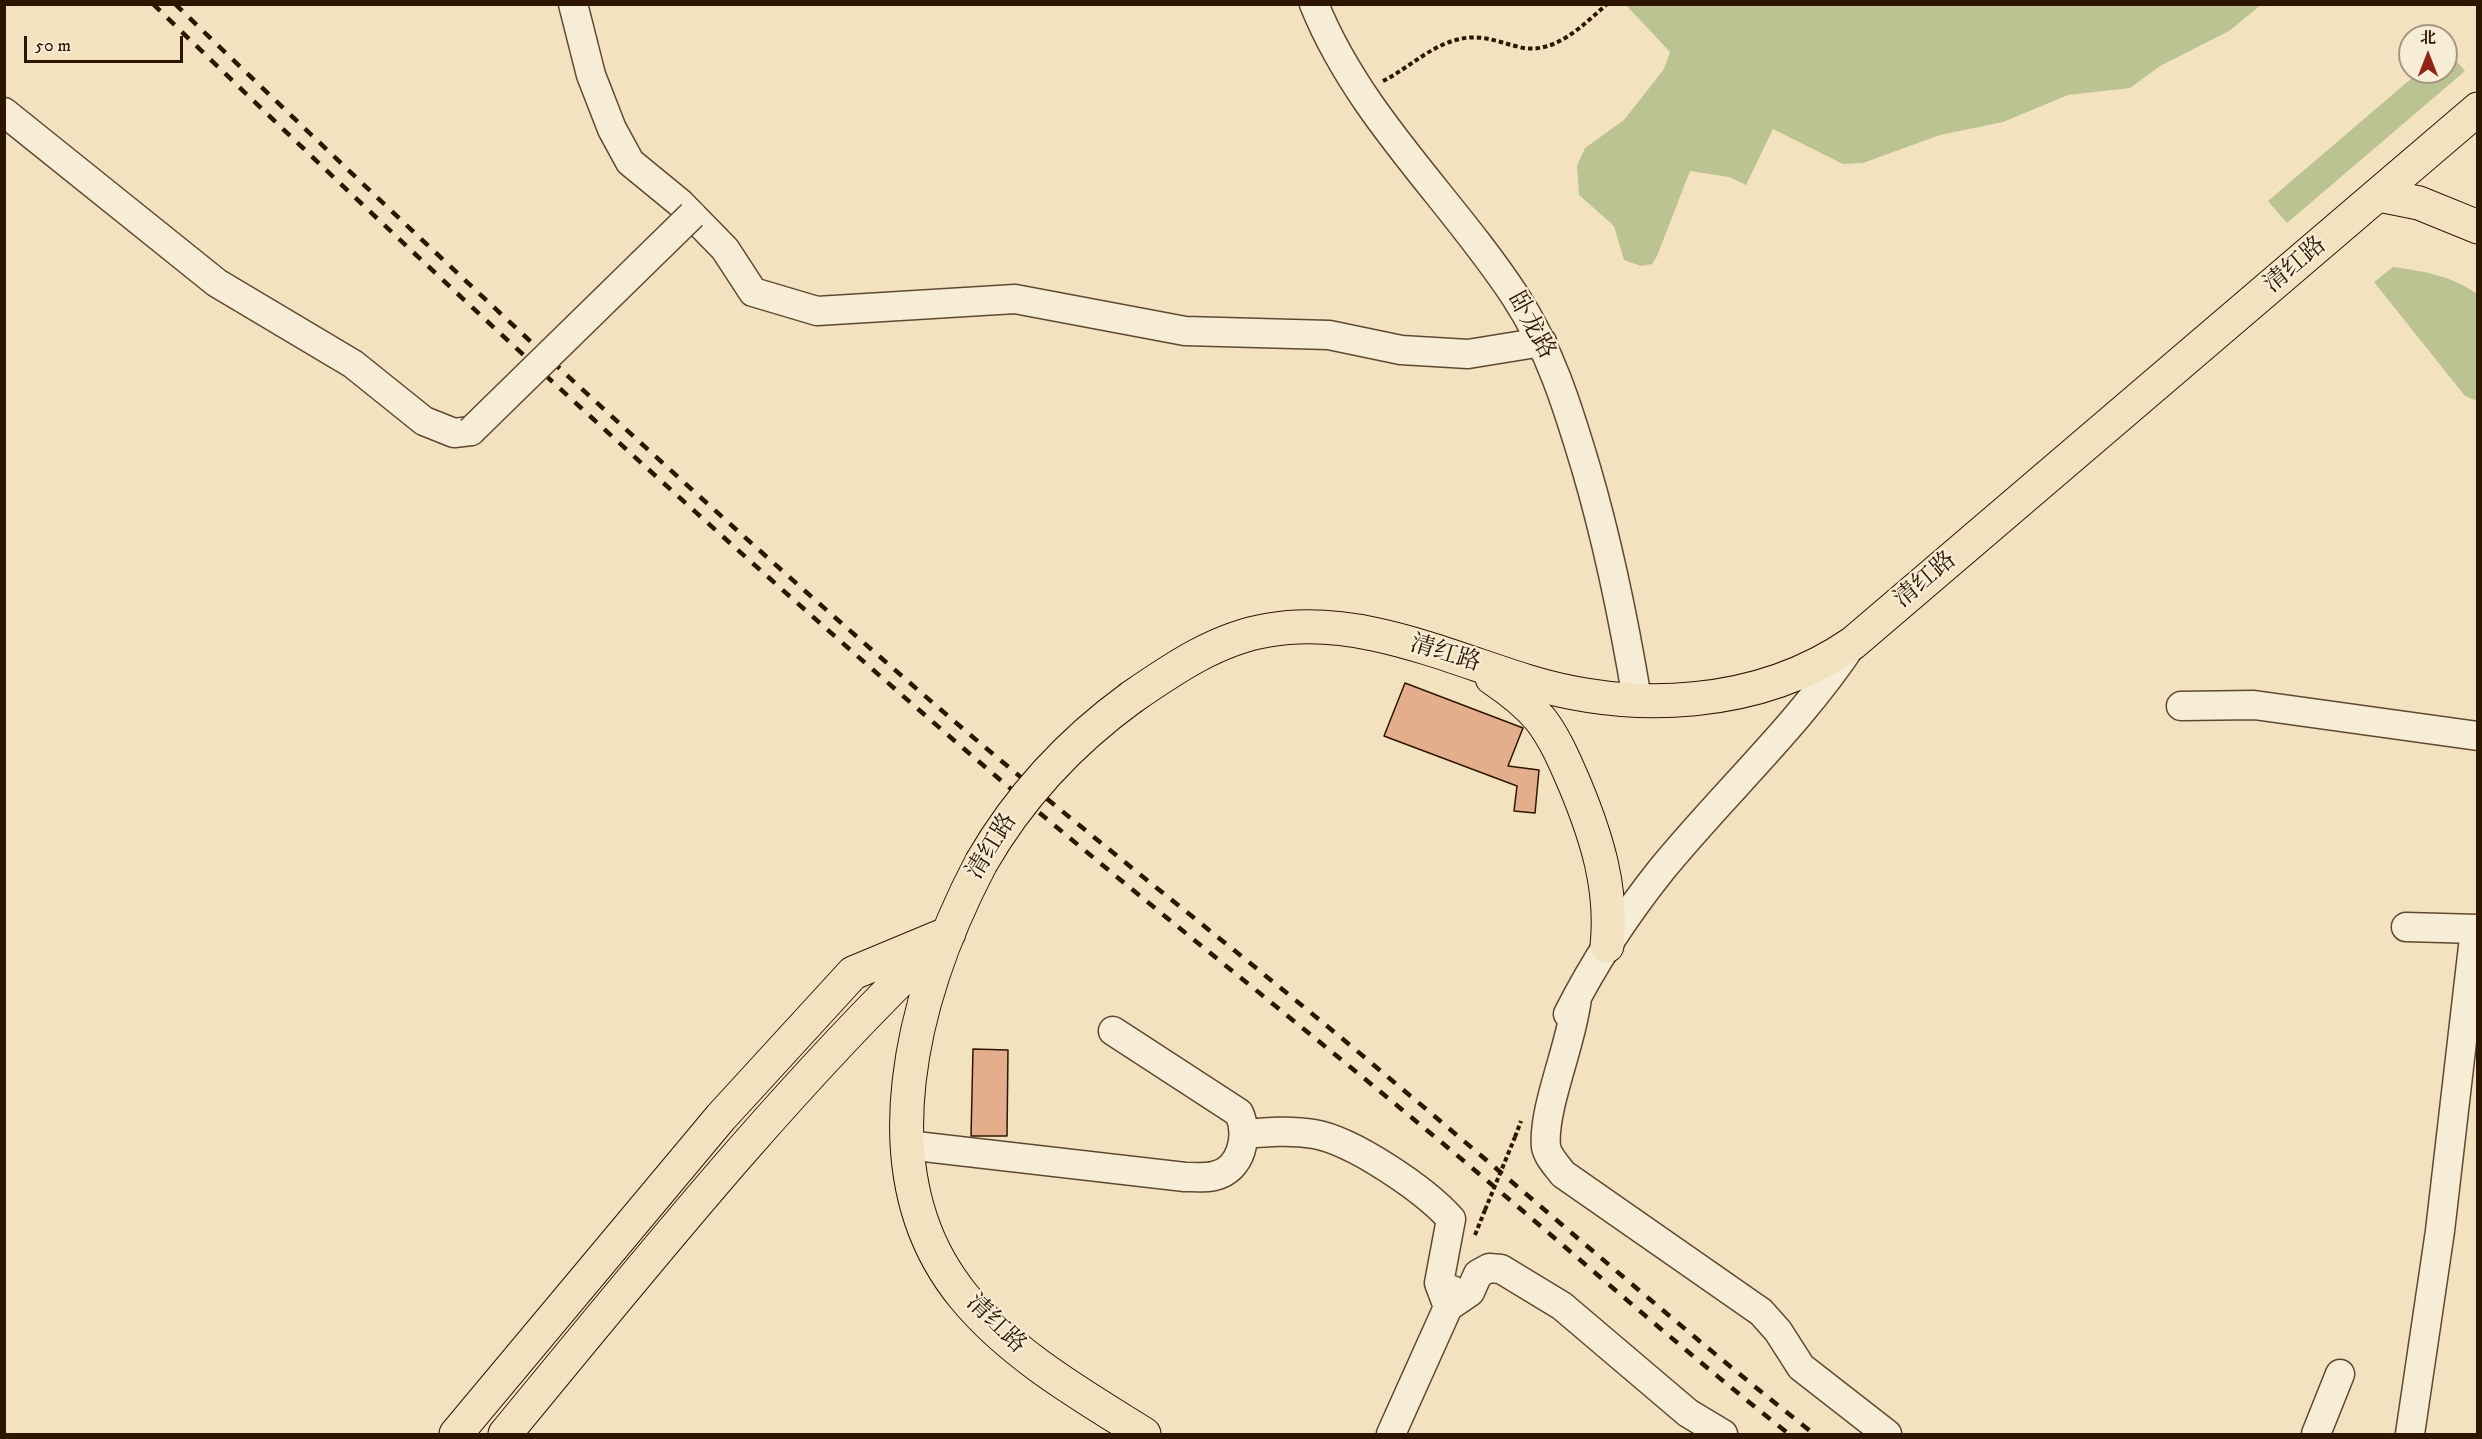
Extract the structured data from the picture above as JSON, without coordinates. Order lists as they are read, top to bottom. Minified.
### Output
{"streets":{"main road":["清红路"],"street":["卧龙路"]},"crossings":[["清红路","卧龙路"]],"scale_bar":"50 m","north":"top"}
